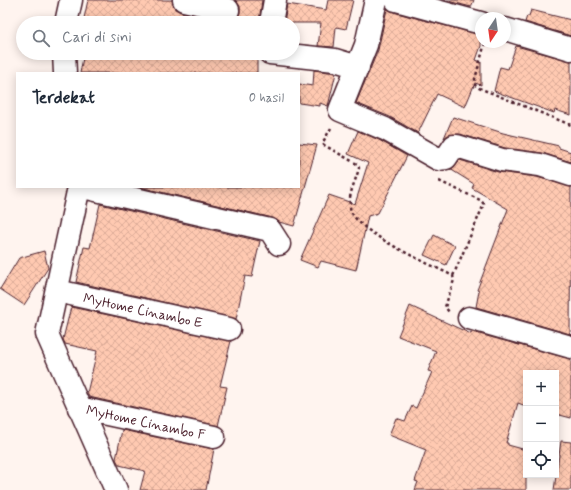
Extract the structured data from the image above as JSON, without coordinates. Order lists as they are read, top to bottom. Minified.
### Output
{"streets":{"street":["MyHome Cinambo E","MyHome Cinambo F"]},"north":"bottom","page":{"search":"Cari di sini","heading":["Terdekat","0 hasil"],"map_buttons":["+","−"]}}
